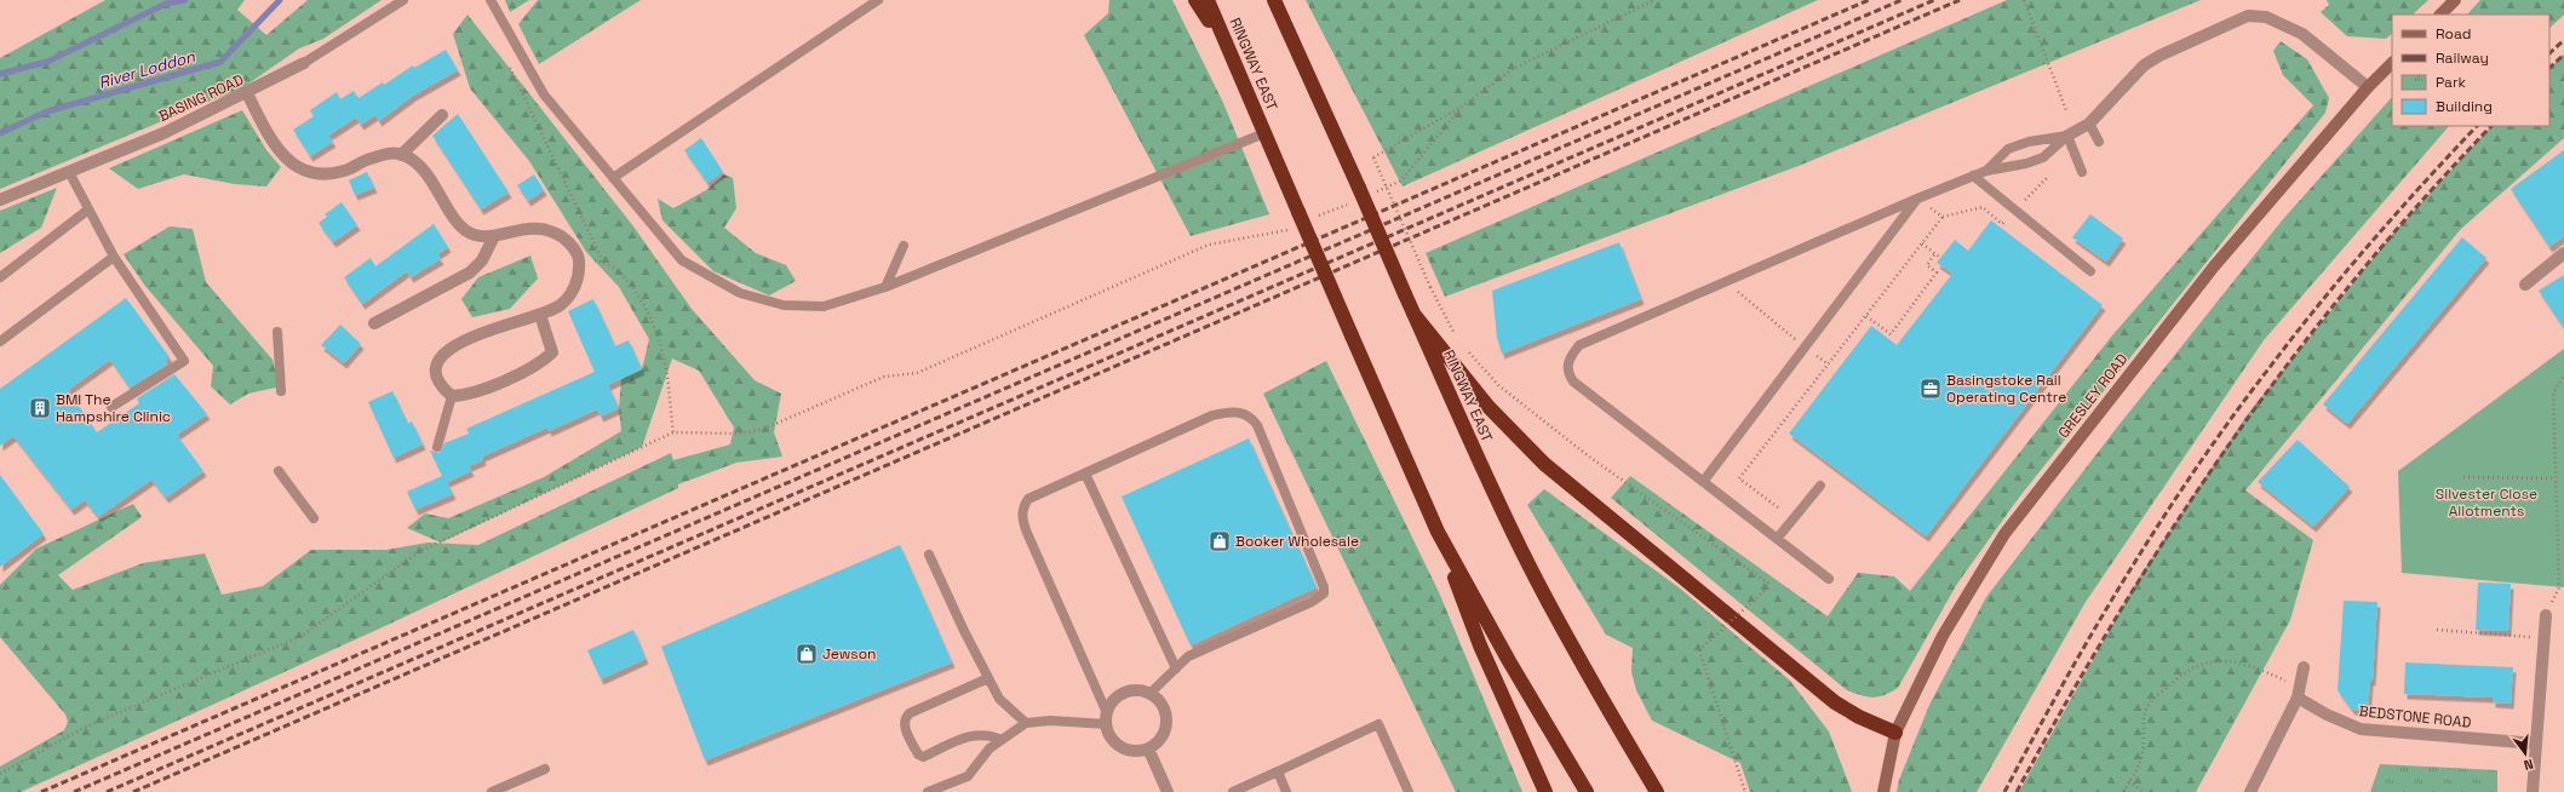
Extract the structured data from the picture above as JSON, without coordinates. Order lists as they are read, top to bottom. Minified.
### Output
{"streets":{"highway":["RINGWAY EAST"],"street":["BASING ROAD","GRESLEY ROAD","BEDSTONE ROAD"]},"water":["River Loddon"],"parks":["Silvester Close Allotments"],"places":{"office":["Basingstoke Rail Operating Centre"],"building":["BMI The Hampshire Clinic"],"shop":["Booker Wholesale","Jewson"]},"legend":["Road","Railway","Park","Building"],"north":"bottom"}
